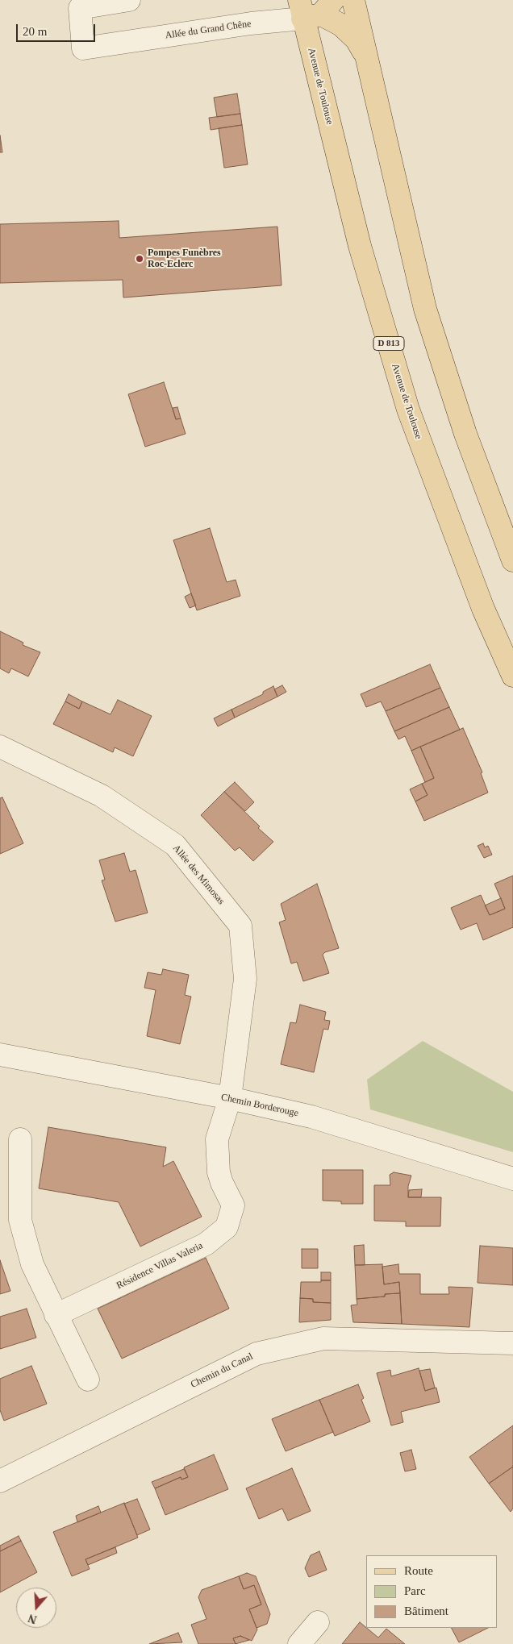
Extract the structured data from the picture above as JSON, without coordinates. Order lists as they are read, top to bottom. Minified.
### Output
{"streets":{"main road":["Avenue de Toulouse","D 813"],"street":["Allée du Grand Chêne","Allée des Mimosas","Chemin Borderouge","Résidence Villas Valeria","Chemin du Canal"]},"crossings":[["Allée du Grand Chêne","Avenue de Toulouse"],["Allée des Mimosas","Chemin Borderouge"],["Allée des Mimosas","Résidence Villas Valeria"],["Chemin Borderouge","Résidence Villas Valeria"]],"places":["Pompes Funèbres Roc-Eclerc"],"legend":["Route","Parc","Bâtiment"],"scale_bar":"20 m","north":"bottom"}
